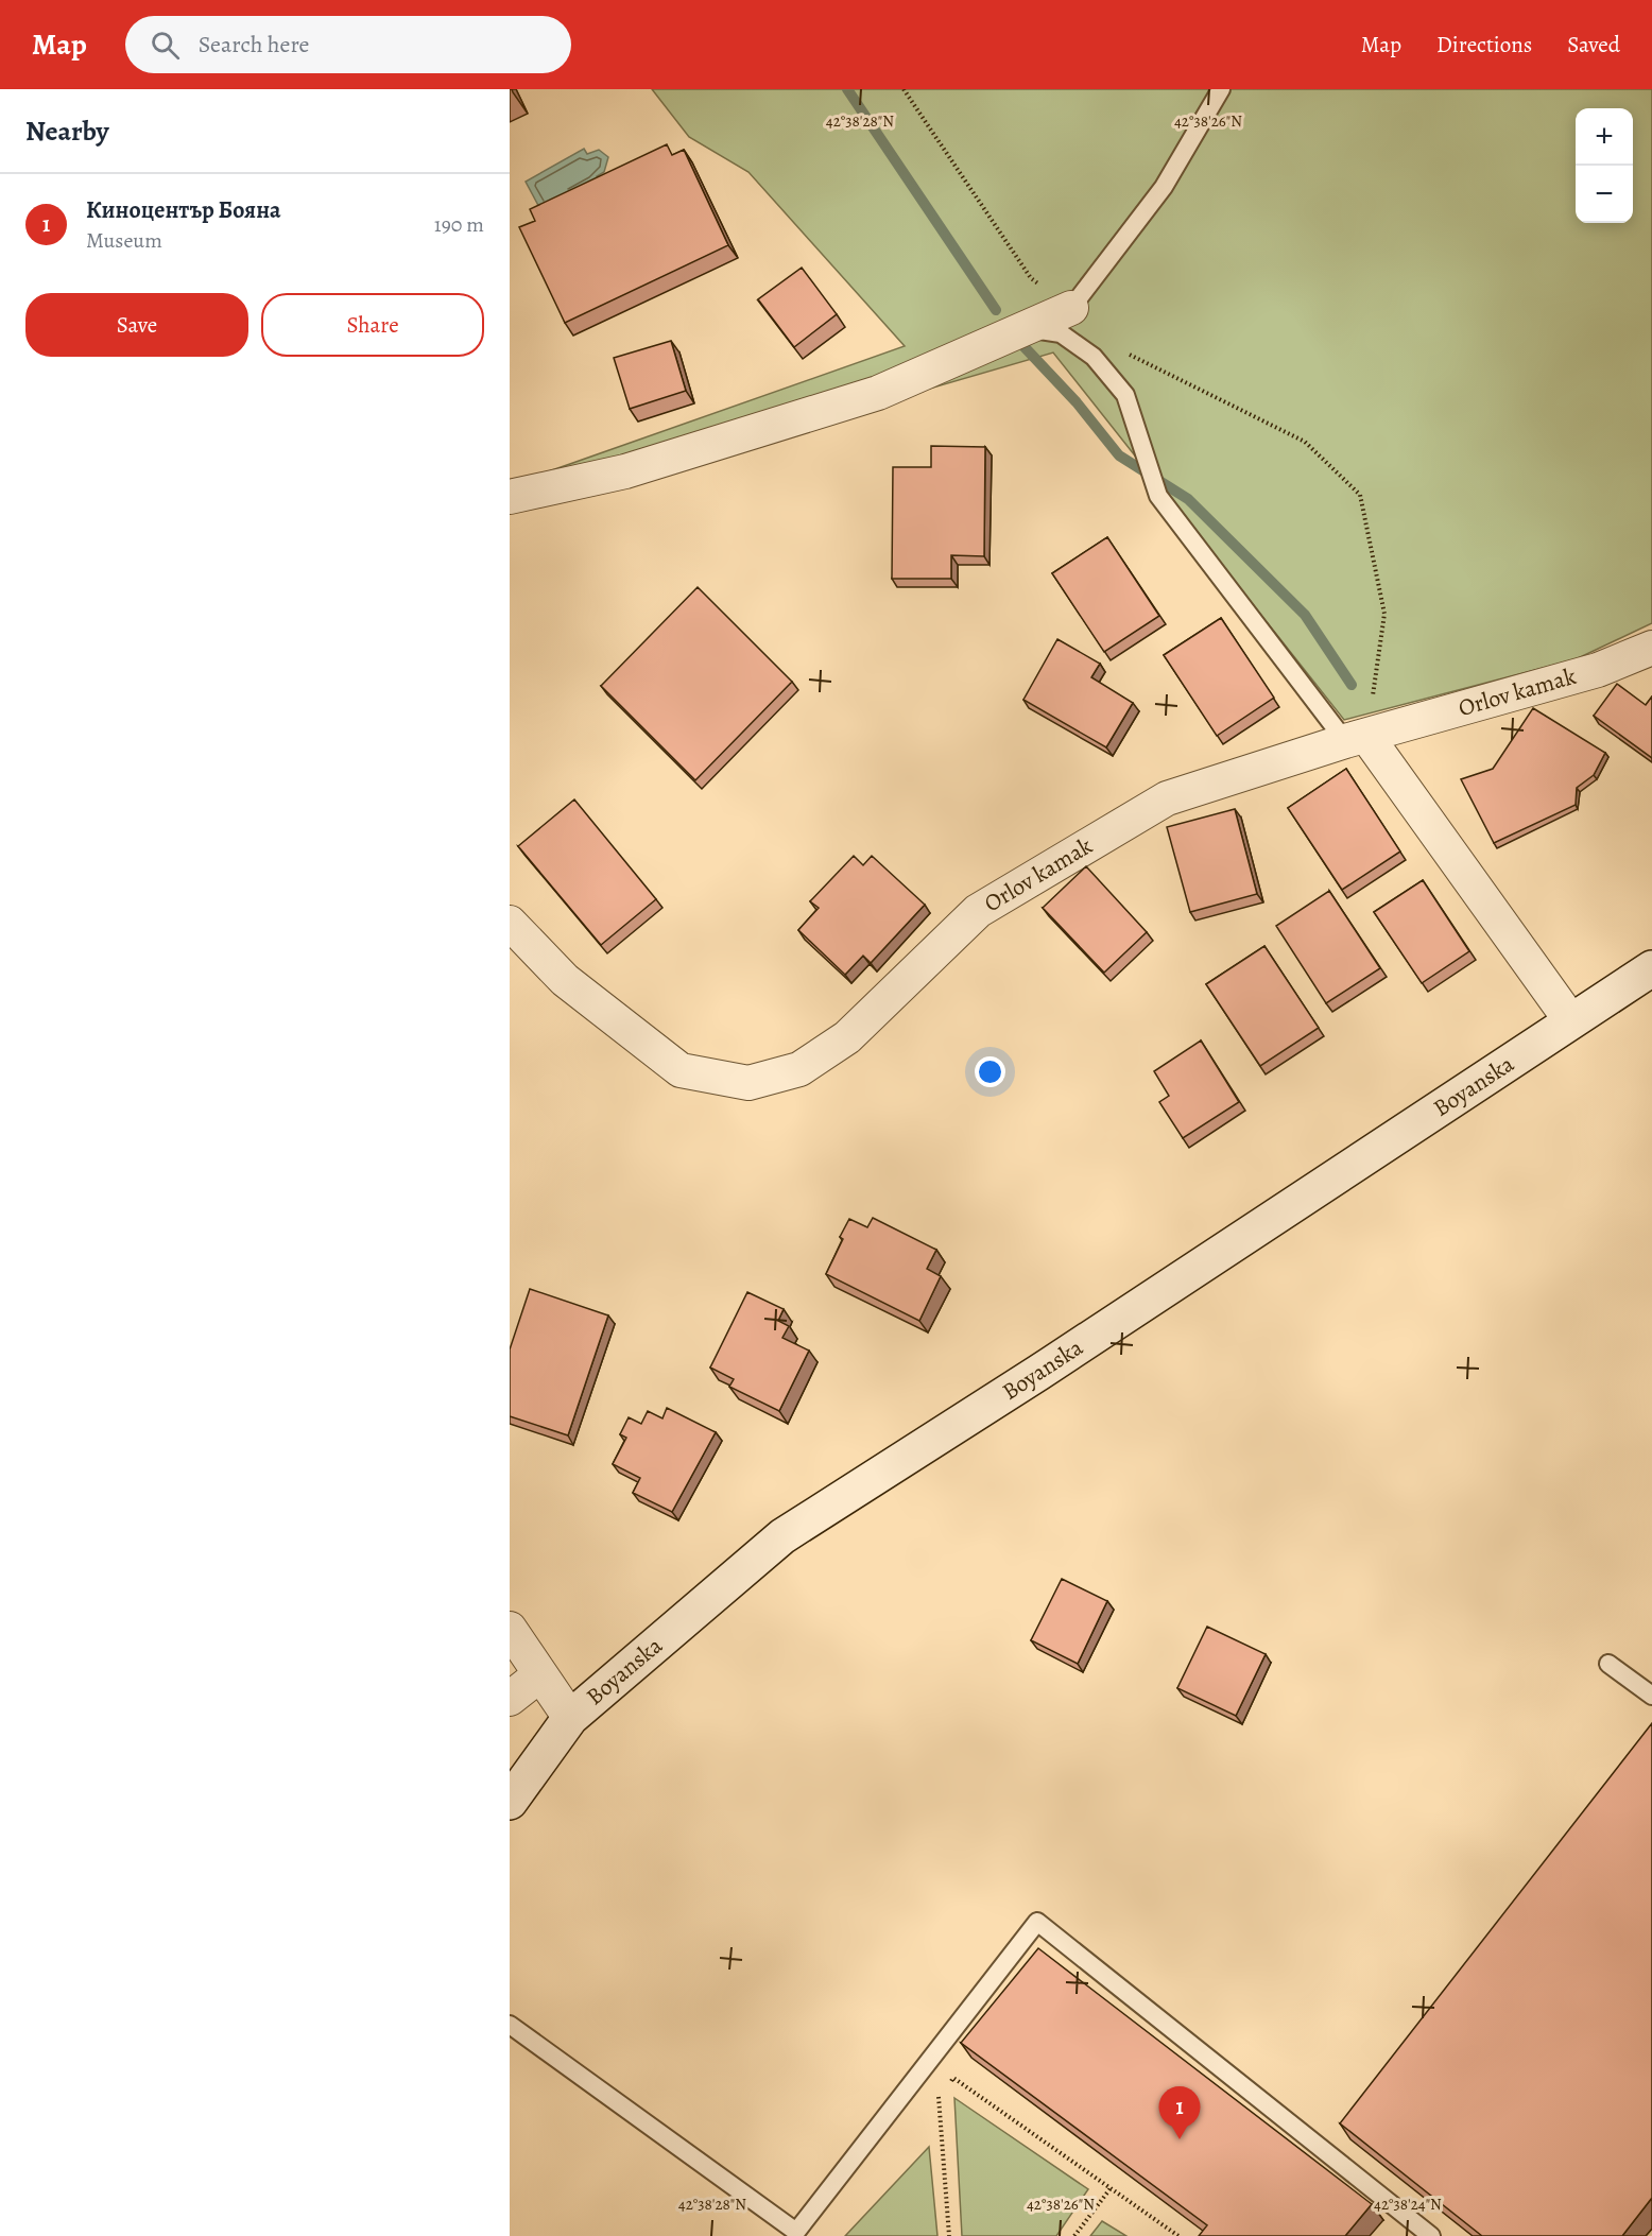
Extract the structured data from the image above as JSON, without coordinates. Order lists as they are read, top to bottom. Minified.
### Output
{"streets":{"main road":["Boyanska"],"street":["Orlov kamak"]},"page":{"header":"Map","search":"Search here","nav":["Map","Directions","Saved"],"heading":"Nearby","map_buttons":["+","−"],"list":[{"mark":"1","name":"Киноцентър Бояна","note":"Museum","value":"190 m"}],"buttons":["Save","Share"],"pins":"1"},"coordinates":["42°38'28\"N","42°38'26\"N","42°38'24\"N"]}
